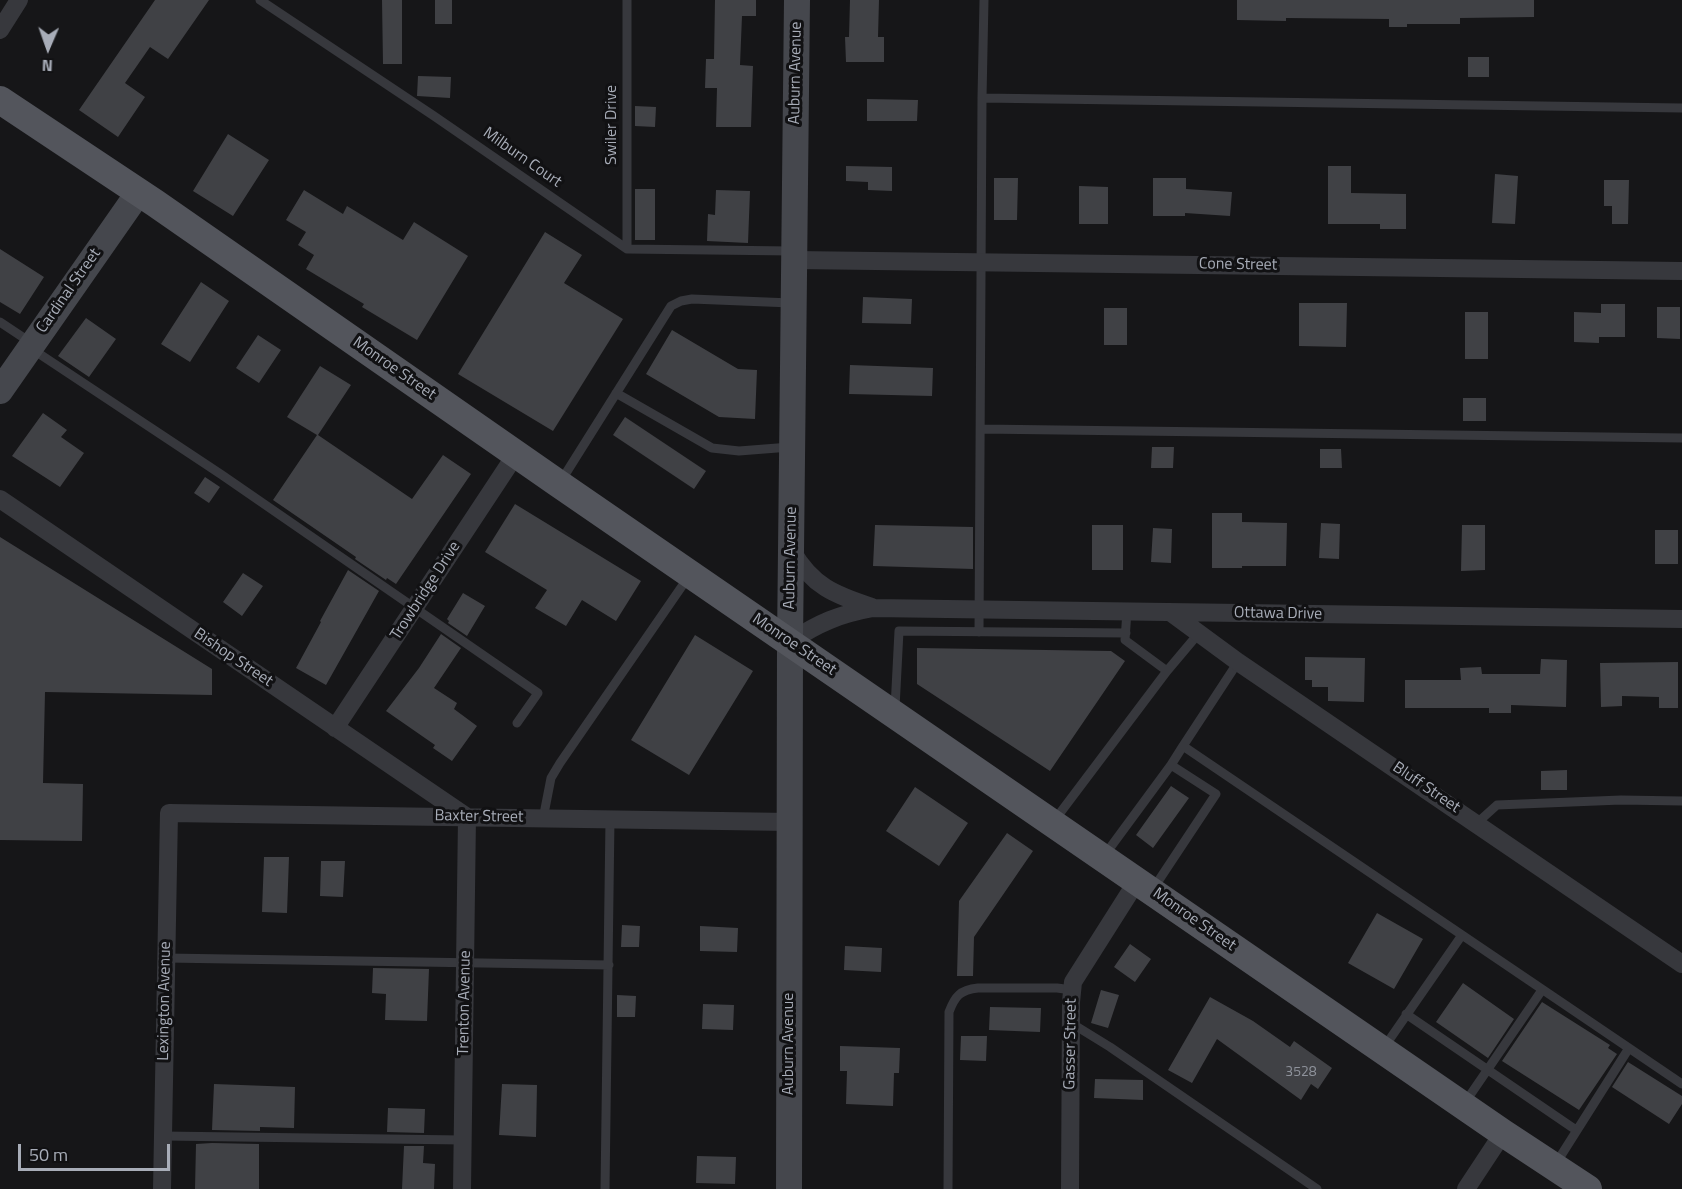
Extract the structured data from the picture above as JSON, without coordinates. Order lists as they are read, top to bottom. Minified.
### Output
{"streets":{"main road":["Monroe Street"],"street":["Auburn Avenue","Cone Street","Cardinal Street","Trowbridge Drive","Ottawa Drive","Bishop Street","Bluff Street","Baxter Street","Lexington Avenue","Trenton Avenue","Gasser Street"],"lane":["Swiler Drive","Milburn Court"]},"crossings":[["Auburn Avenue","Cone Street"],["Auburn Avenue","Monroe Street"],["Auburn Avenue","Ottawa Drive"],["Auburn Avenue","Baxter Street"],["Swiler Drive","Milburn Court"],["Cardinal Street","Monroe Street"],["Monroe Street","Trowbridge Drive"],["Monroe Street","Ottawa Drive"],["Monroe Street","Gasser Street"],["Trowbridge Drive","Bishop Street"],["Ottawa Drive","Bluff Street"],["Bishop Street","Baxter Street"],["Bishop Street","Trenton Avenue"],["Baxter Street","Lexington Avenue"],["Baxter Street","Trenton Avenue"]],"house_numbers":["3528"],"scale_bar":"50 m","north":"bottom"}
